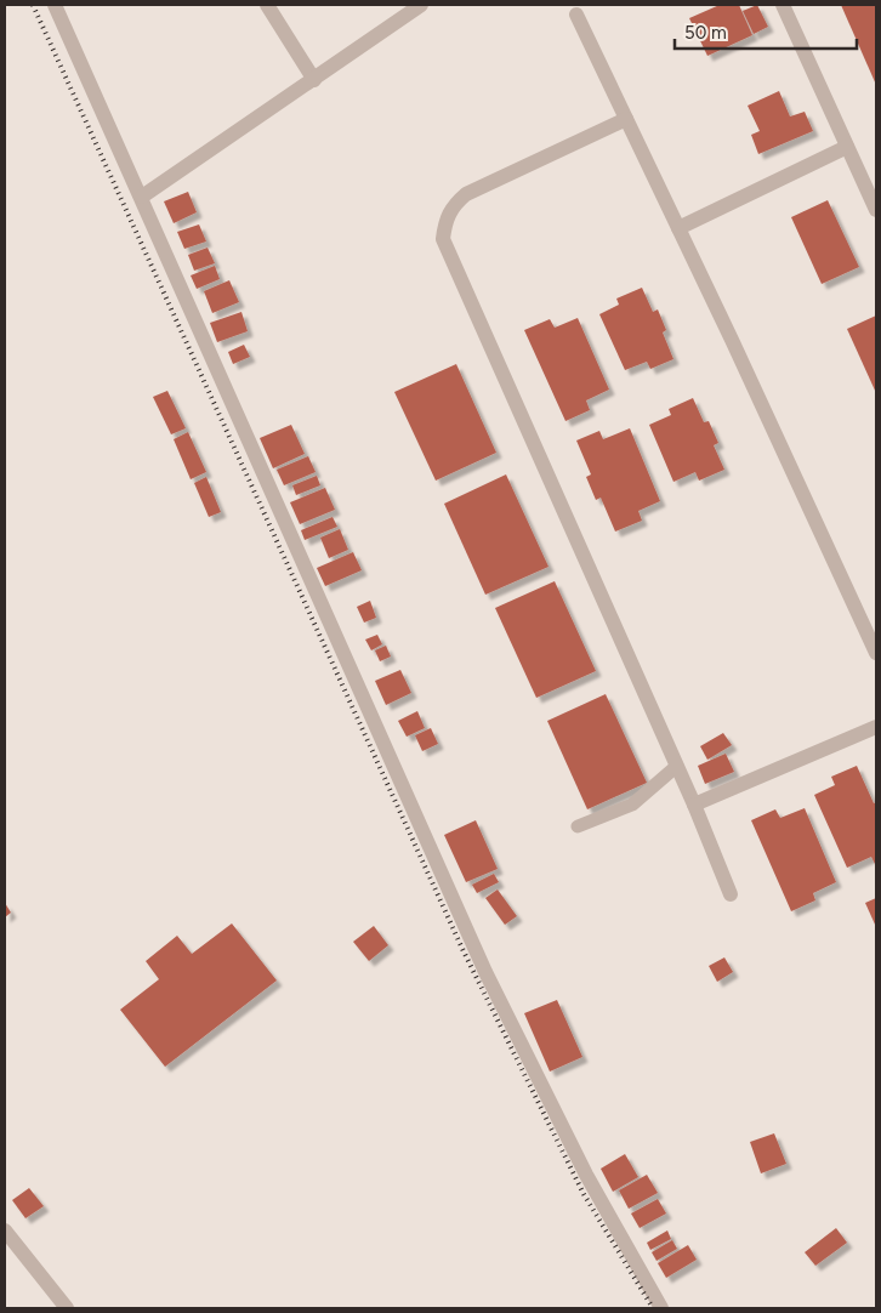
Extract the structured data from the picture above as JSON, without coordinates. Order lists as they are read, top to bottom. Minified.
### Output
{"scale_bar":"50 m"}
